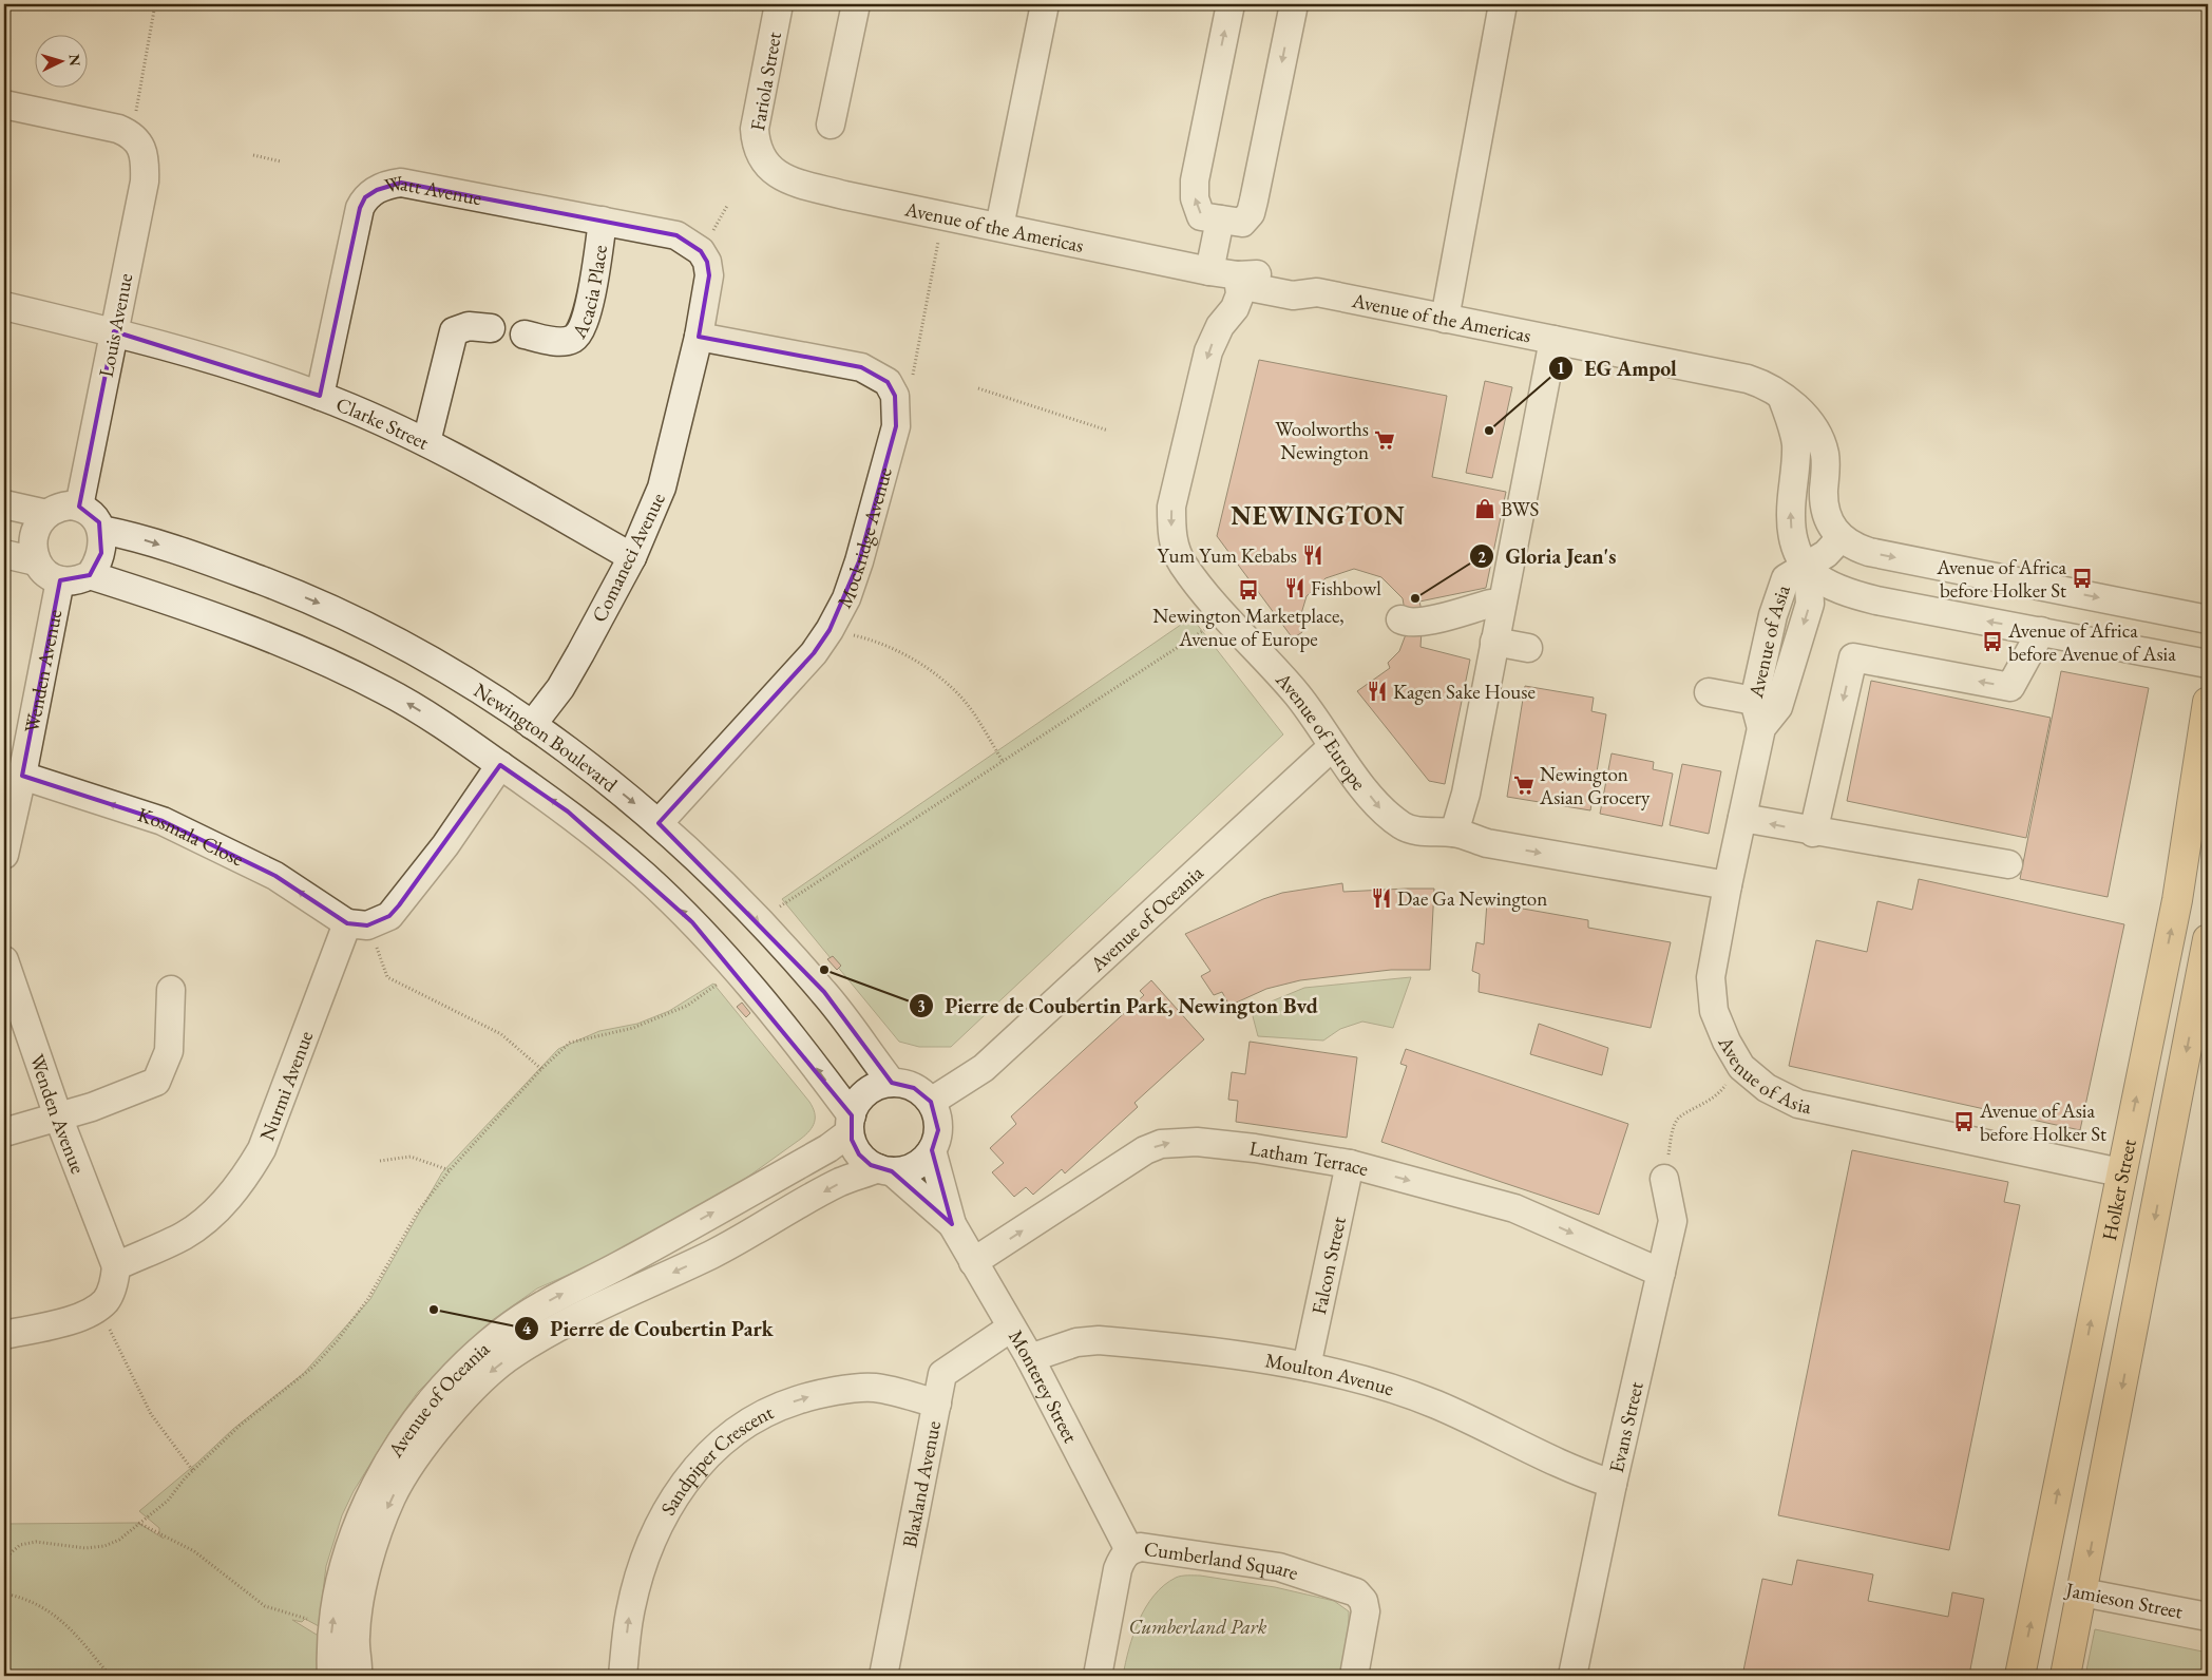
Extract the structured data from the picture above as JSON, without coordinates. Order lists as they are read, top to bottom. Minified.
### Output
{"streets":{"main road":["Holker Street","Jamieson Street"],"street":["Fariola Street","Watt Avenue","Avenue of the Americas","Acacia Place","Louis Avenue","Clarke Street","Mockridge Avenue","Comaneci Avenue","Avenue of Asia","Wenden Avenue","Avenue of Europe","Newington Boulevard","Kosmala Close","Avenue of Oceania","Nurmi Avenue","Latham Terrace","Falcon Street","Moulton Avenue","Monterey Street","Evans Street","Sandpiper Crescent","Blaxland Avenue","Cumberland Square"]},"crossings":[["Fariola Street","Avenue of the Americas"],["Watt Avenue","Acacia Place"],["Watt Avenue","Clarke Street"],["Watt Avenue","Comaneci Avenue"],["Avenue of the Americas","Avenue of Asia"],["Avenue of the Americas","Avenue of Europe"],["Louis Avenue","Clarke Street"],["Louis Avenue","Wenden Avenue"],["Louis Avenue","Newington Boulevard"],["Clarke Street","Comaneci Avenue"],["Mockridge Avenue","Comaneci Avenue"],["Mockridge Avenue","Newington Boulevard"],["Comaneci Avenue","Newington Boulevard"],["Avenue of Asia","Avenue of Europe"],["Avenue of Asia","Holker Street"],["Wenden Avenue","Newington Boulevard"],["Wenden Avenue","Kosmala Close"],["Wenden Avenue","Nurmi Avenue"],["Avenue of Europe","Avenue of Oceania"],["Newington Boulevard","Avenue of Oceania"],["Newington Boulevard","Monterey Street"],["Kosmala Close","Nurmi Avenue"],["Avenue of Oceania","Monterey Street"],["Latham Terrace","Falcon Street"],["Latham Terrace","Monterey Street"],["Latham Terrace","Evans Street"],["Holker Street","Jamieson Street"],["Falcon Street","Moulton Avenue"],["Moulton Avenue","Monterey Street"],["Moulton Avenue","Evans Street"],["Monterey Street","Blaxland Avenue"],["Monterey Street","Cumberland Square"],["Sandpiper Crescent","Blaxland Avenue"]],"one_way":["Latham Terrace","Sandpiper Crescent"],"districts":["NEWINGTON"],"parks":["Cumberland Park"],"places":{"other":["EG Ampol","Gloria Jean's","Pierre de Coubertin Park, Newington Bvd","Pierre de Coubertin Park"],"supermarket":["Woolworths Newington","Newington Asian Grocery"],"shop":["BWS"],"restaurant":["Yum Yum Kebabs","Fishbowl","Kagen Sake House","Dae Ga Newington"],"bus stop":["Avenue of Africa before Holker St","Newington Marketplace, Avenue of Europe","Avenue of Africa before Avenue of Asia","Avenue of Asia before Holker St"]},"north":"right"}
